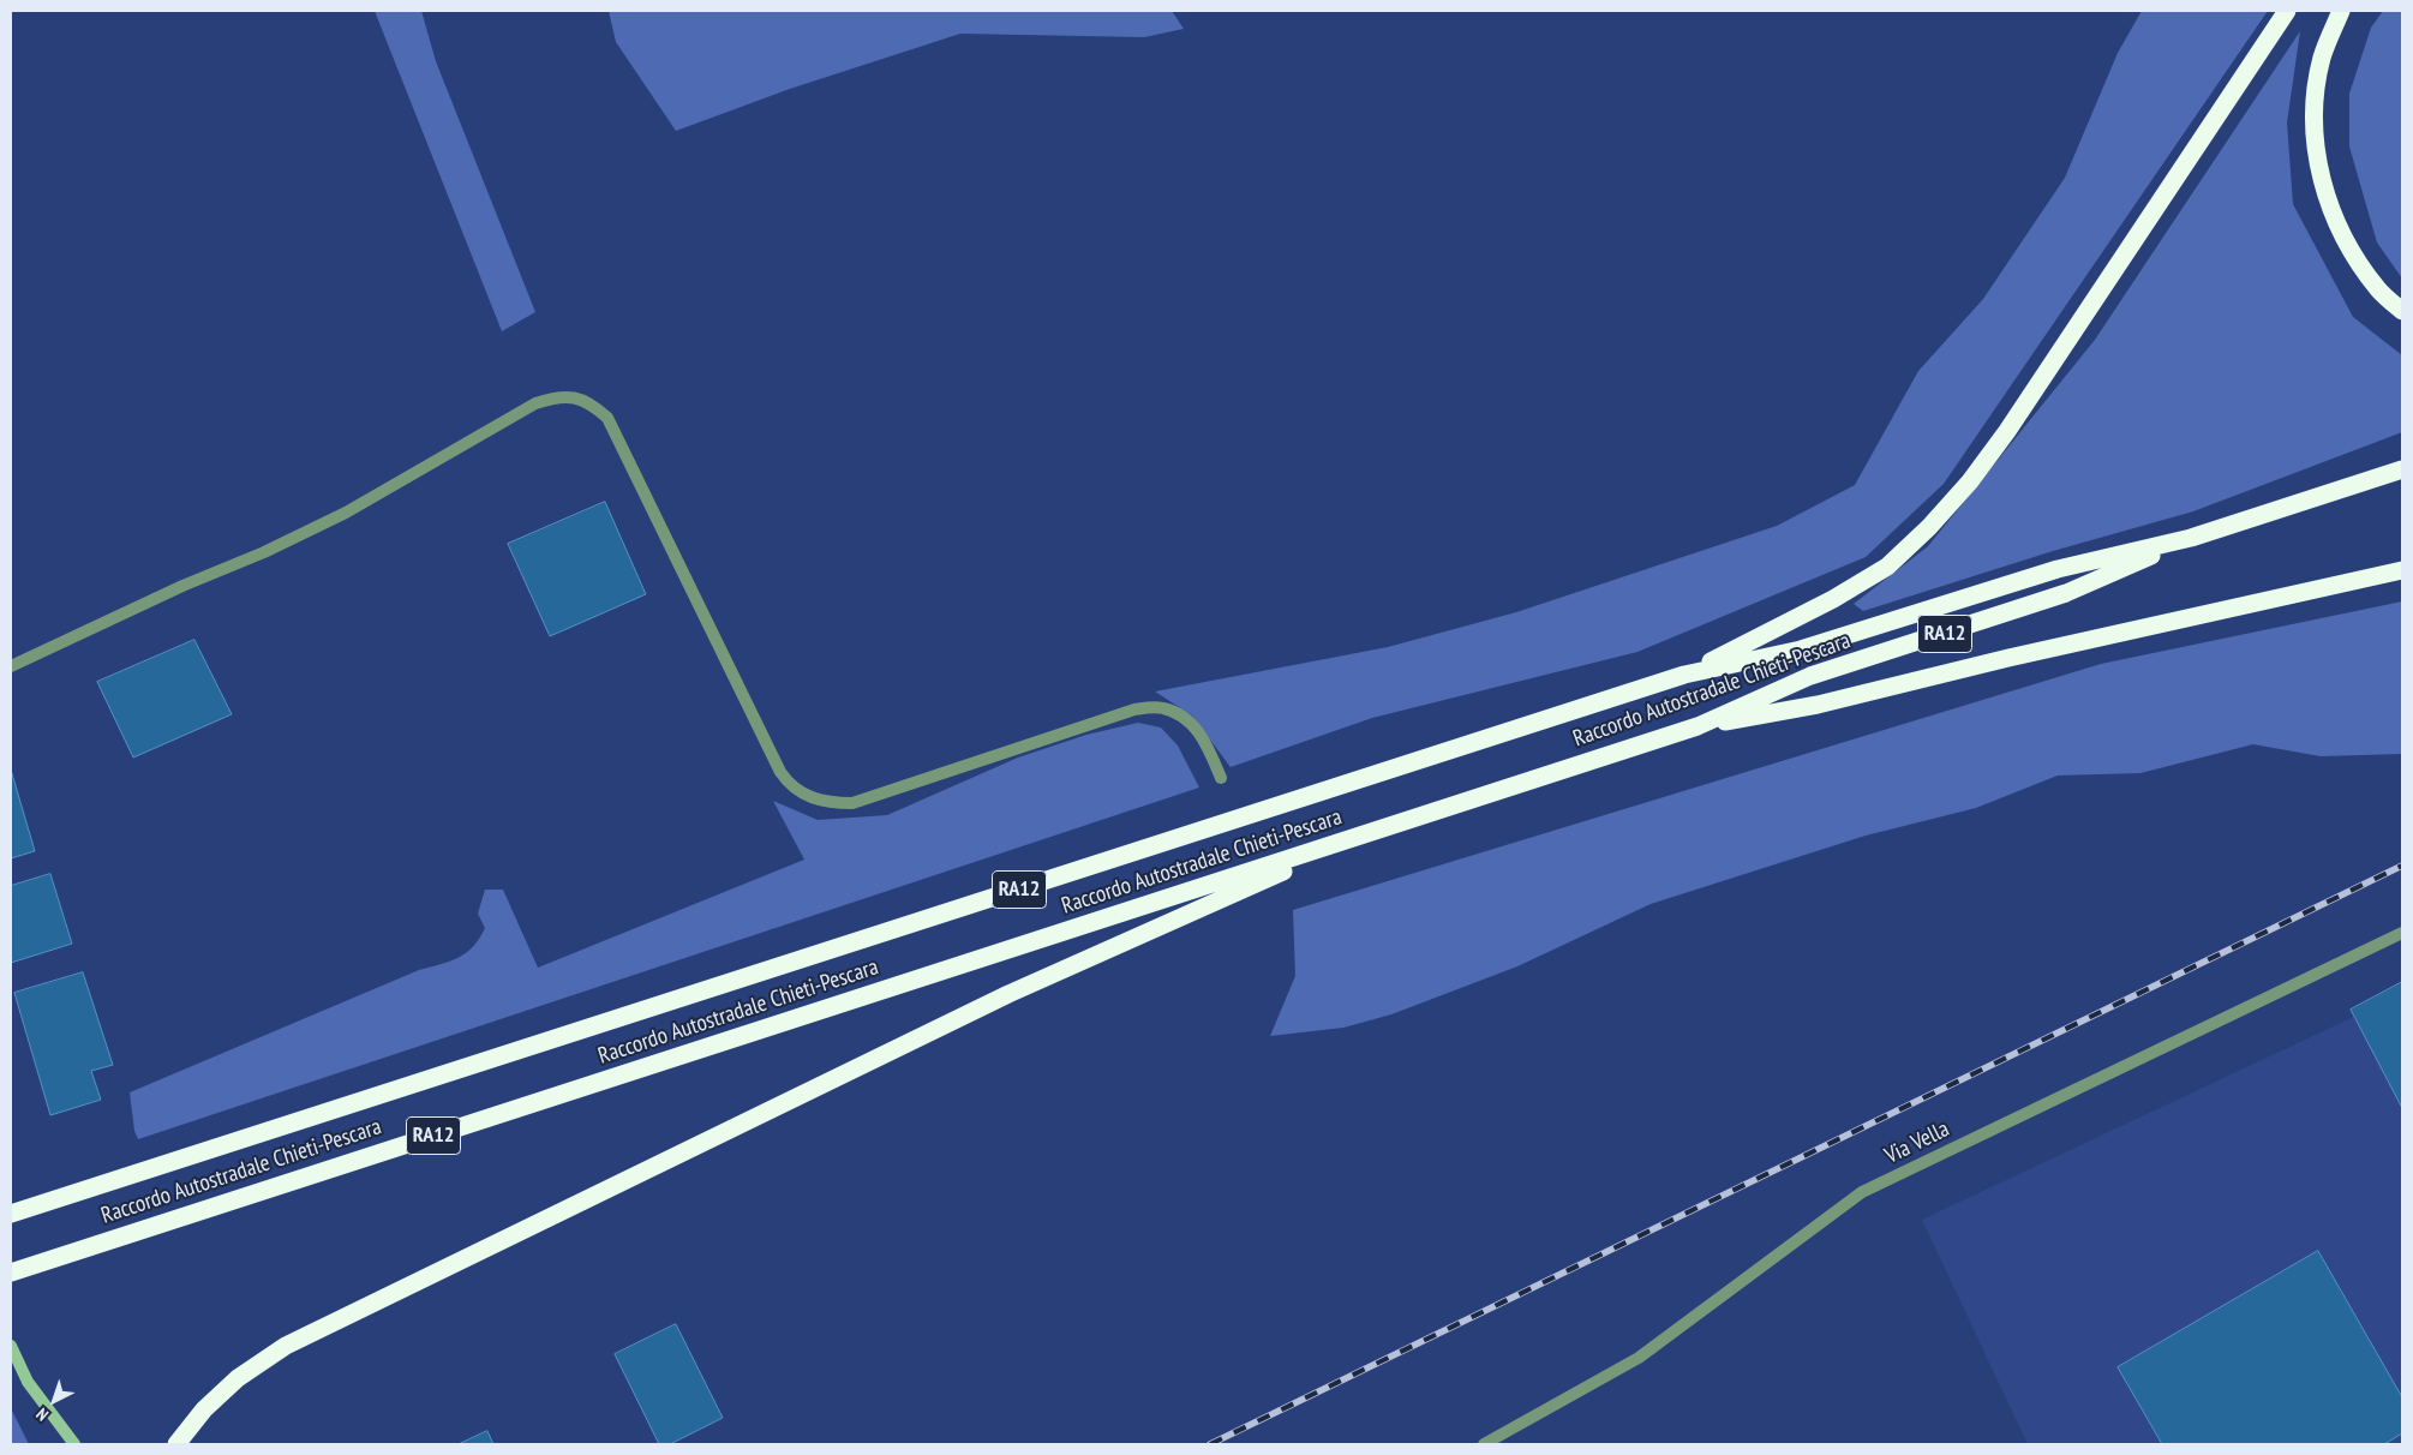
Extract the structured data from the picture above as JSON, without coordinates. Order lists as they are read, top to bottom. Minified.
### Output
{"streets":{"highway":["RA12","Raccordo Autostradale Chieti-Pescara"],"street":["Via Vella"]},"north":"bottom left"}
